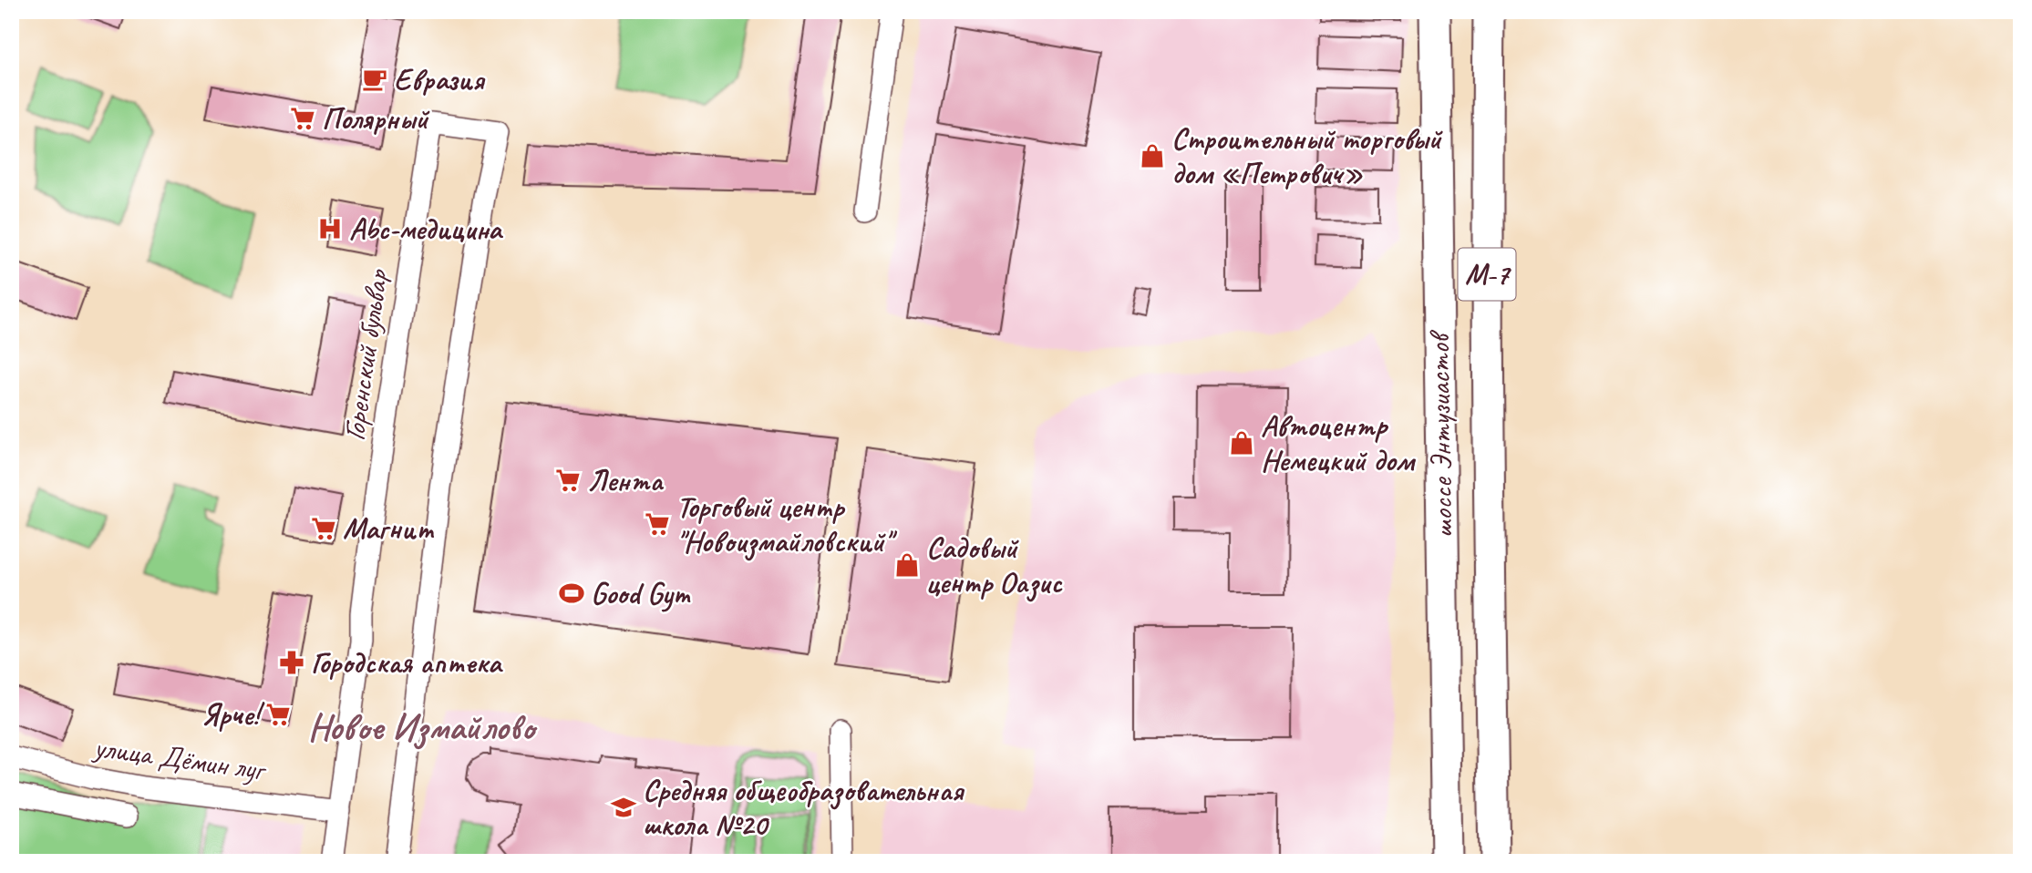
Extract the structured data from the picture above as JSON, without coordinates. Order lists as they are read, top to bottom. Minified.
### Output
{"streets":{"highway":["М-7","шоссе Энтузиастов"],"street":["Горенский бульвар","улица Дёмин луг"]},"crossings":[["Горенский бульвар","улица Дёмин луг"]],"districts":["Новое Измайлово"],"places":{"cafe":["Евразия"],"supermarket":["Полярный","Лента","Торговый центр \"Новоизмайловский\"","Магнит","Ярче!"],"shop":["Строительный торговый дом «Петрович»","Автоцентр Немецкий дом","Садовый центр Оазис"],"hospital":["Abc-медицина"],"sports":["Good Gym"],"pharmacy":["Городская аптека"],"school or university":["Средняя общеобразовательная школа №20"]}}
